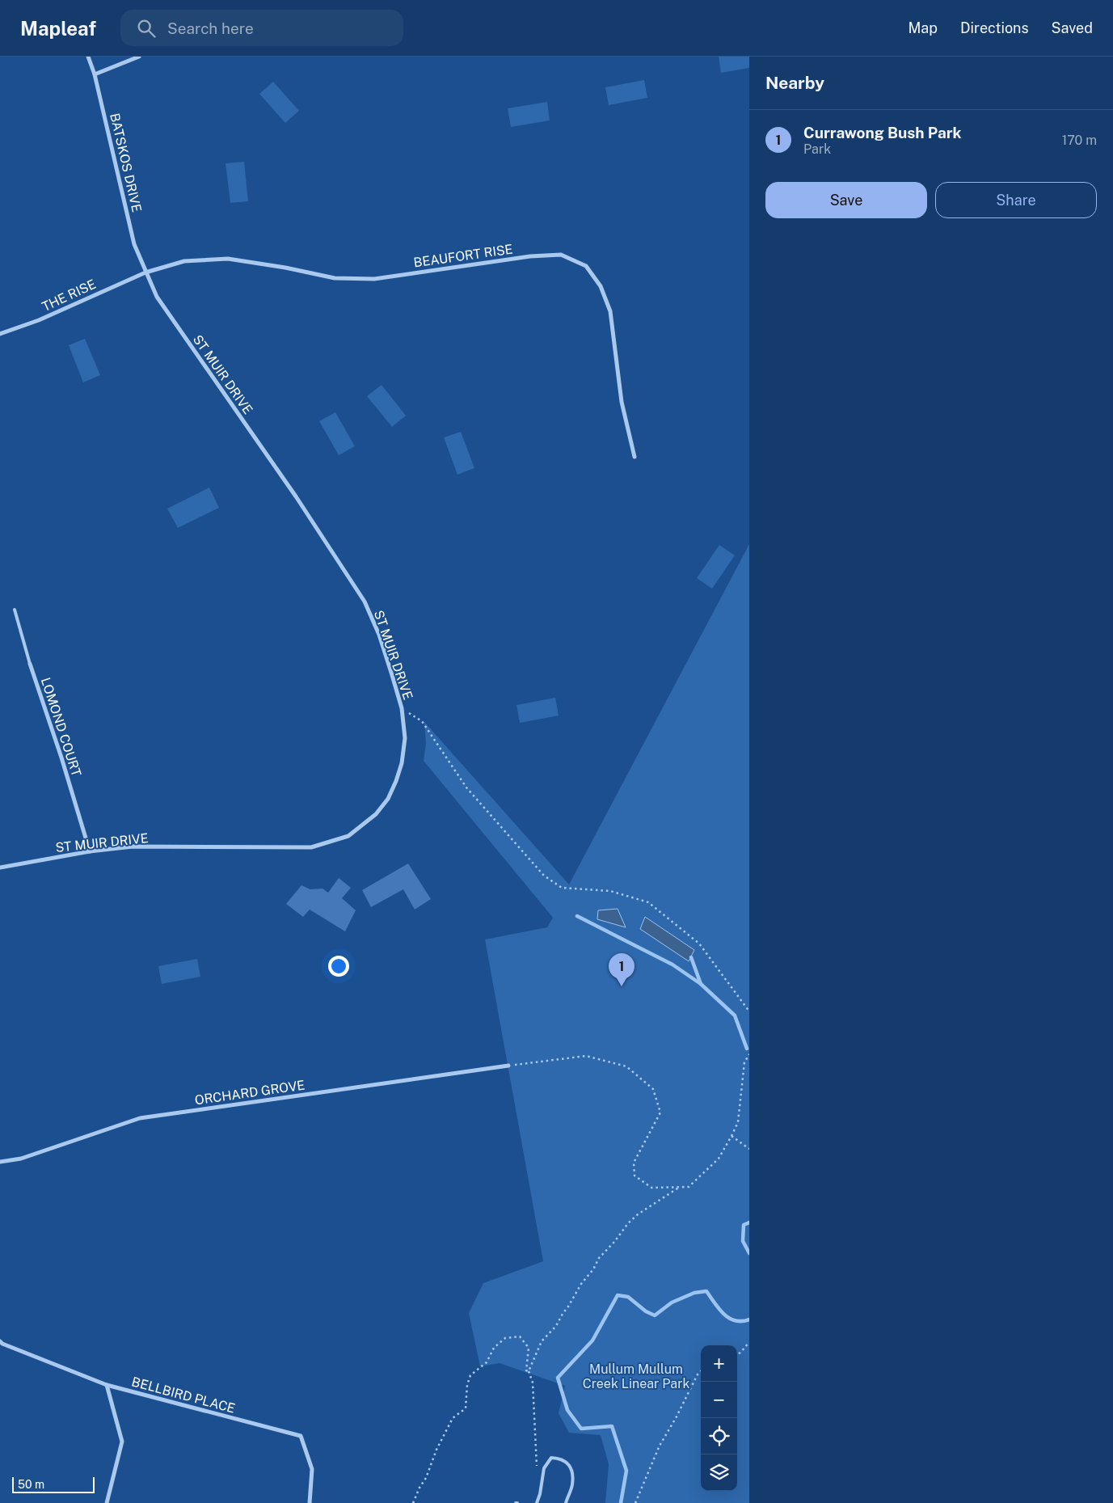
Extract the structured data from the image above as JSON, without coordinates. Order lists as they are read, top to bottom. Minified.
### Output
{"streets":{"street":["BATSKOS DRIVE","BEAUFORT RISE","THE RISE","ST MUIR DRIVE","LOMOND COURT","ORCHARD GROVE","BELLBIRD PLACE"]},"crossings":[["BATSKOS DRIVE","BEAUFORT RISE"],["BATSKOS DRIVE","THE RISE"],["BATSKOS DRIVE","ST MUIR DRIVE"],["BEAUFORT RISE","THE RISE"],["BEAUFORT RISE","ST MUIR DRIVE"],["THE RISE","ST MUIR DRIVE"],["ST MUIR DRIVE","LOMOND COURT"]],"parks":["Mullum Mullum Creek Linear Park"],"scale_bar":"50 m","page":{"header":"Mapleaf","search":"Search here","nav":["Map","Directions","Saved"],"heading":"Nearby","list":[{"mark":"1","name":"Currawong Bush Park","note":"Park","value":"170 m"}],"buttons":["Save","Share"],"pins":"1","map_buttons":["+","−"],"scale":"50 m"}}
